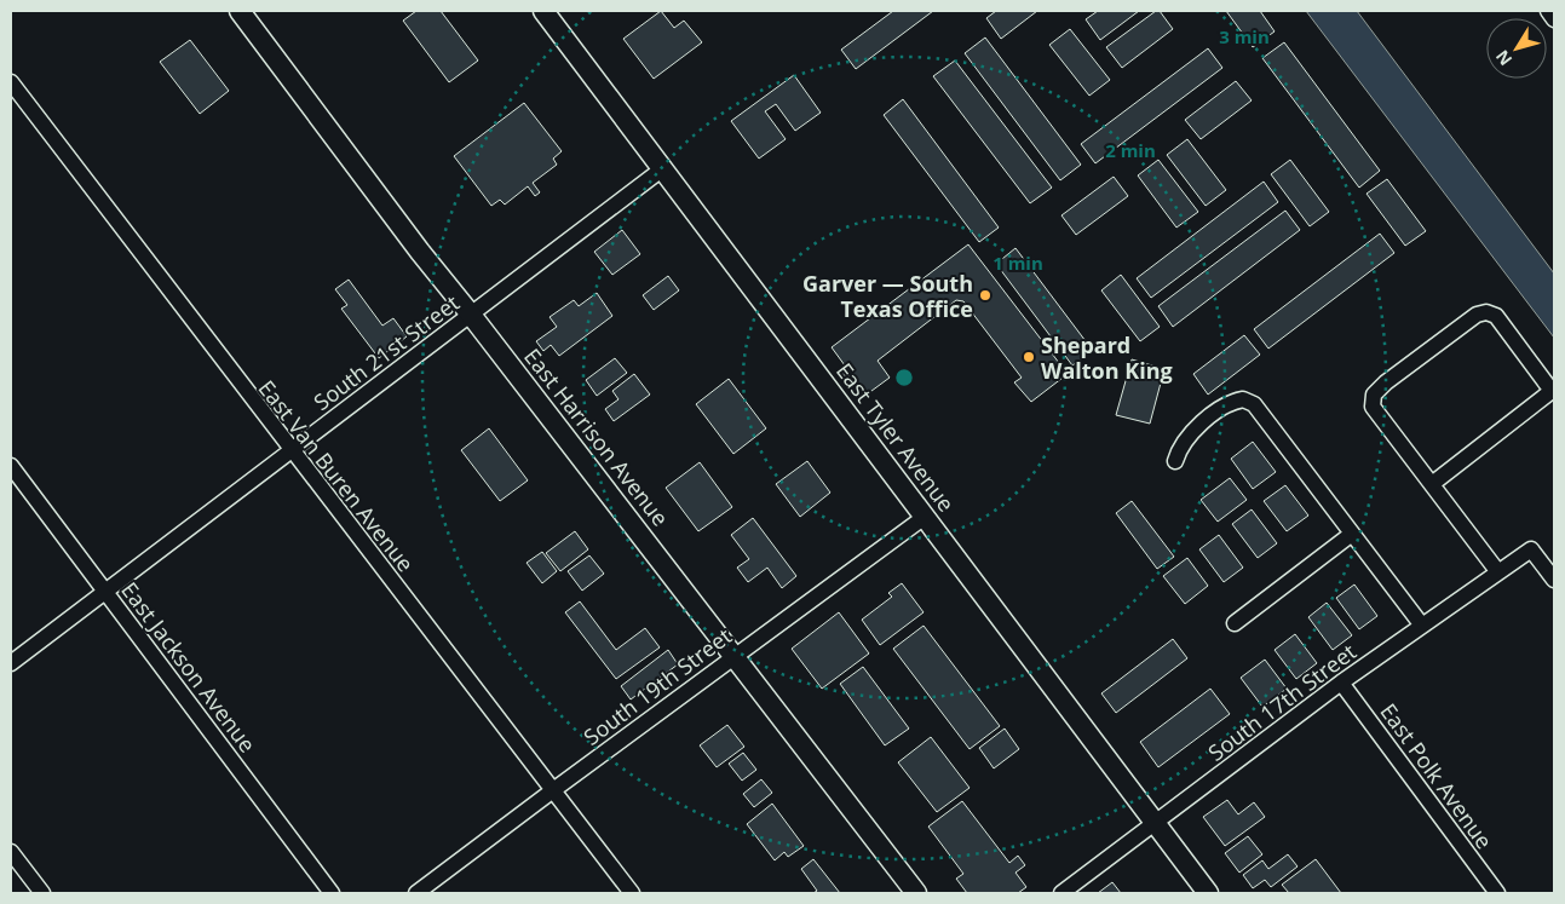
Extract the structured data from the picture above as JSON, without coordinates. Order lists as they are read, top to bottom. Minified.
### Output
{"streets":{"main road":["East Harrison Avenue","East Tyler Avenue"],"street":["South 21st Street","East Van Buren Avenue","East Jackson Avenue","South 19th Street","South 17th Street","East Polk Avenue"]},"crossings":[["South 21st Street","East Harrison Avenue"],["South 21st Street","East Tyler Avenue"],["South 21st Street","East Van Buren Avenue"],["South 21st Street","East Jackson Avenue"],["East Harrison Avenue","South 19th Street"],["East Tyler Avenue","South 19th Street"],["East Tyler Avenue","South 17th Street"],["East Van Buren Avenue","South 19th Street"],["South 17th Street","East Polk Avenue"]],"places":["Garver — South Texas Office","Shepard Walton King"],"north":"bottom left","rings":["3 min","2 min","1 min"]}
